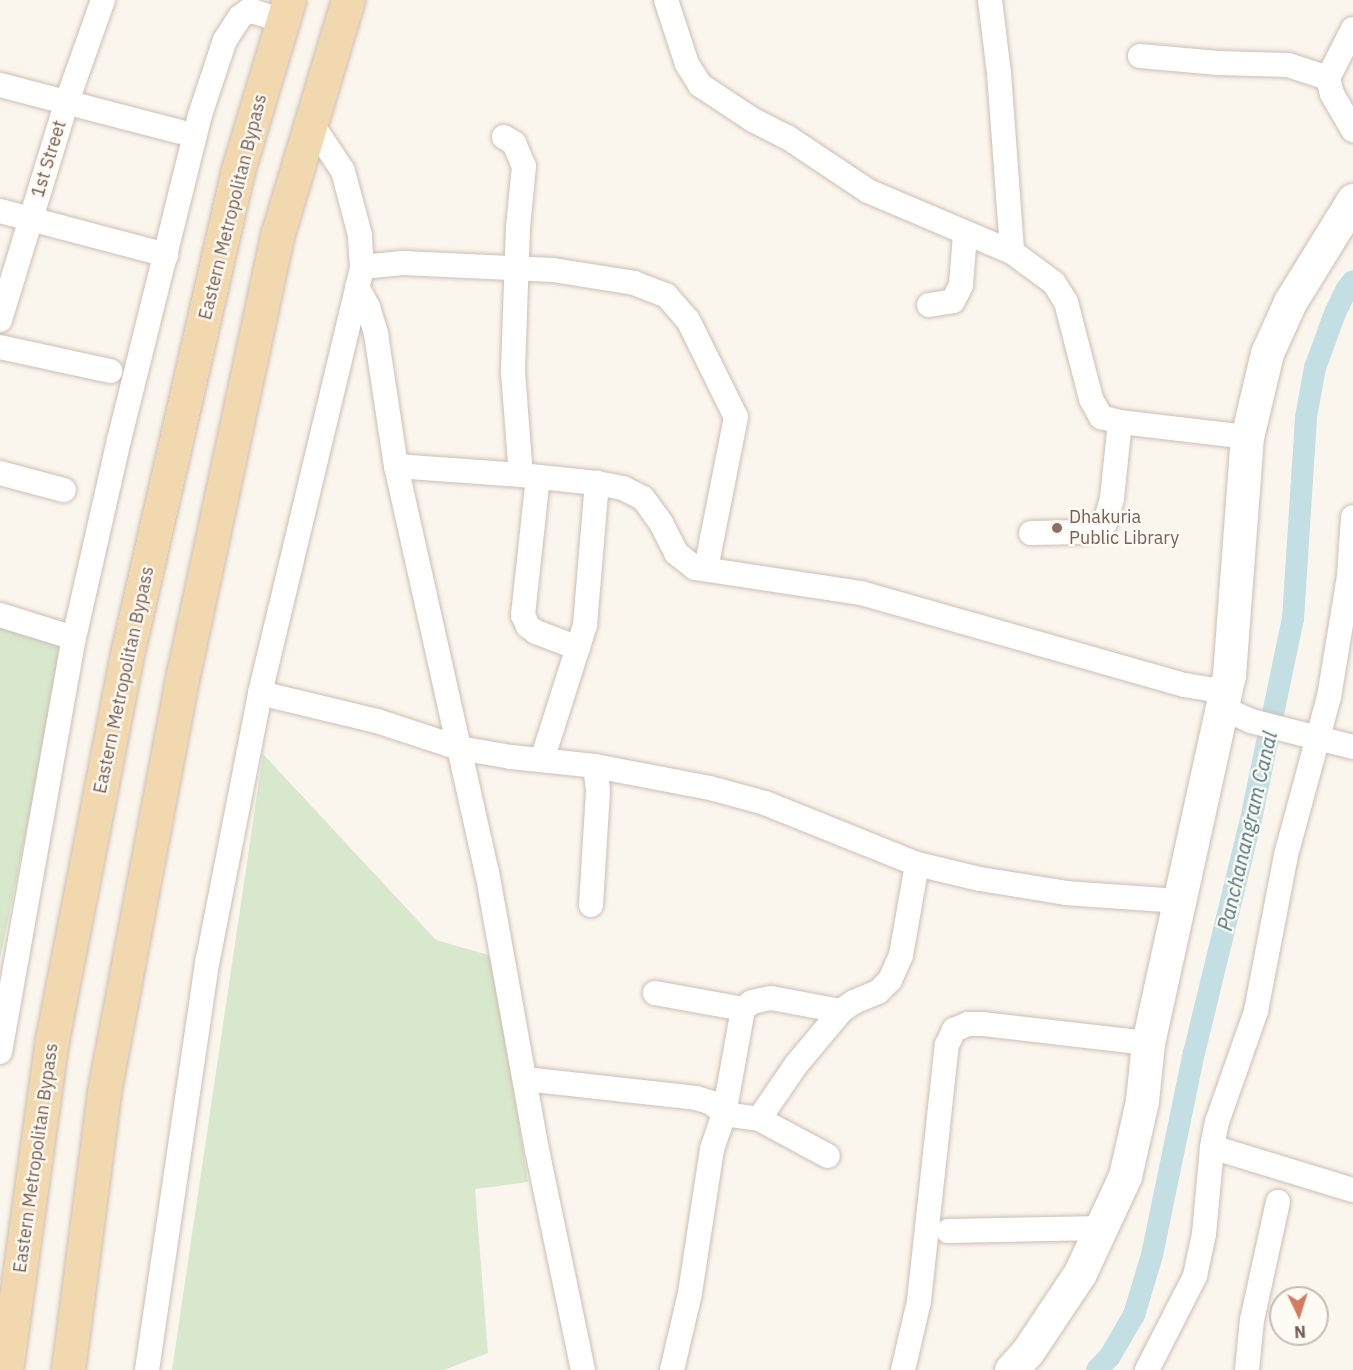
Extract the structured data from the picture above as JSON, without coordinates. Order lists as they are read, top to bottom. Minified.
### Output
{"streets":{"main road":["Eastern Metropolitan Bypass"],"street":["1st Street"]},"water":["Panchanangram Canal"],"places":["Dhakuria Public Library"],"north":"bottom"}
